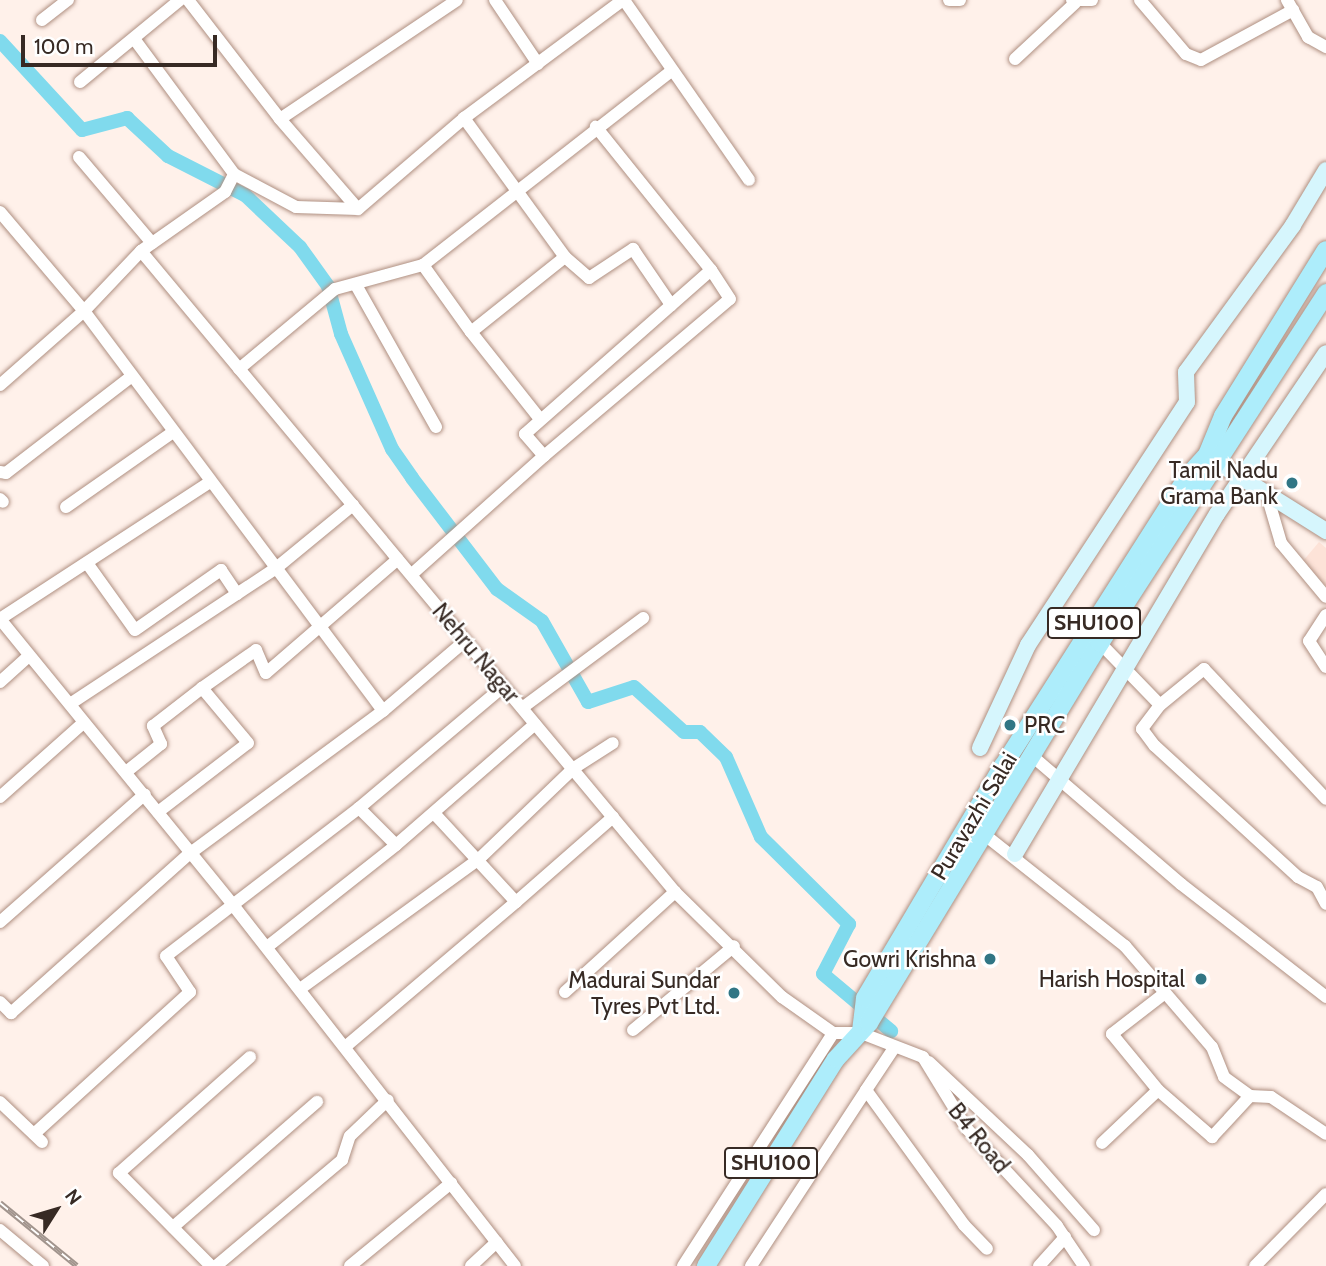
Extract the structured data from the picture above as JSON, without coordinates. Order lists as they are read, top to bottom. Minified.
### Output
{"streets":{"main road":["SHU100","Puravazhi Salai"],"street":["Nehru Nagar","B4 Road"]},"places":["Tamil Nadu Grama Bank","PRC","Gowri Krishna","Harish Hospital","Madurai Sundar Tyres Pvt Ltd."],"scale_bar":"100 m","north":"top right"}
